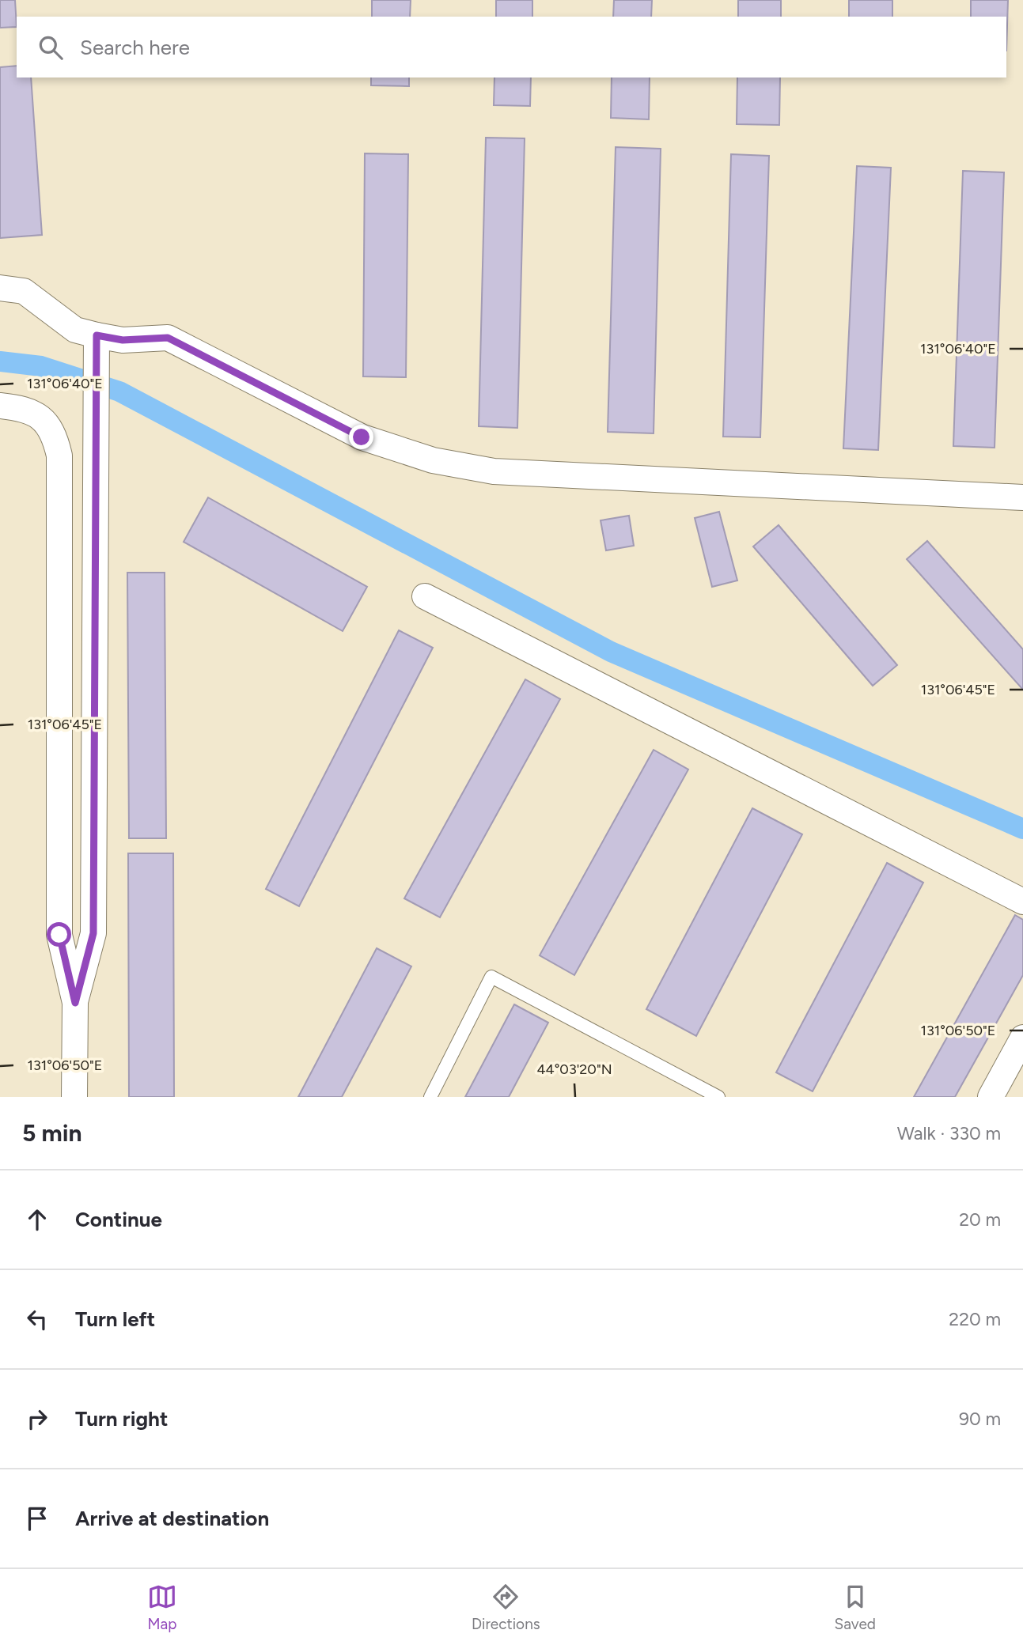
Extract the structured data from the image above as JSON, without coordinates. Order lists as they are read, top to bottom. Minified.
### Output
{"page":{"search":"Search here","heading":["5 min","Walk · 330 m"],"list":[["Continue","20 m"],["Turn left","220 m"],["Turn right","90 m"],"Arrive at destination"],"nav":["Map","Directions","Saved"]},"coordinates":["131°06'40\"E","131°06'45\"E","131°06'50\"E","44°03'20\"N"]}
